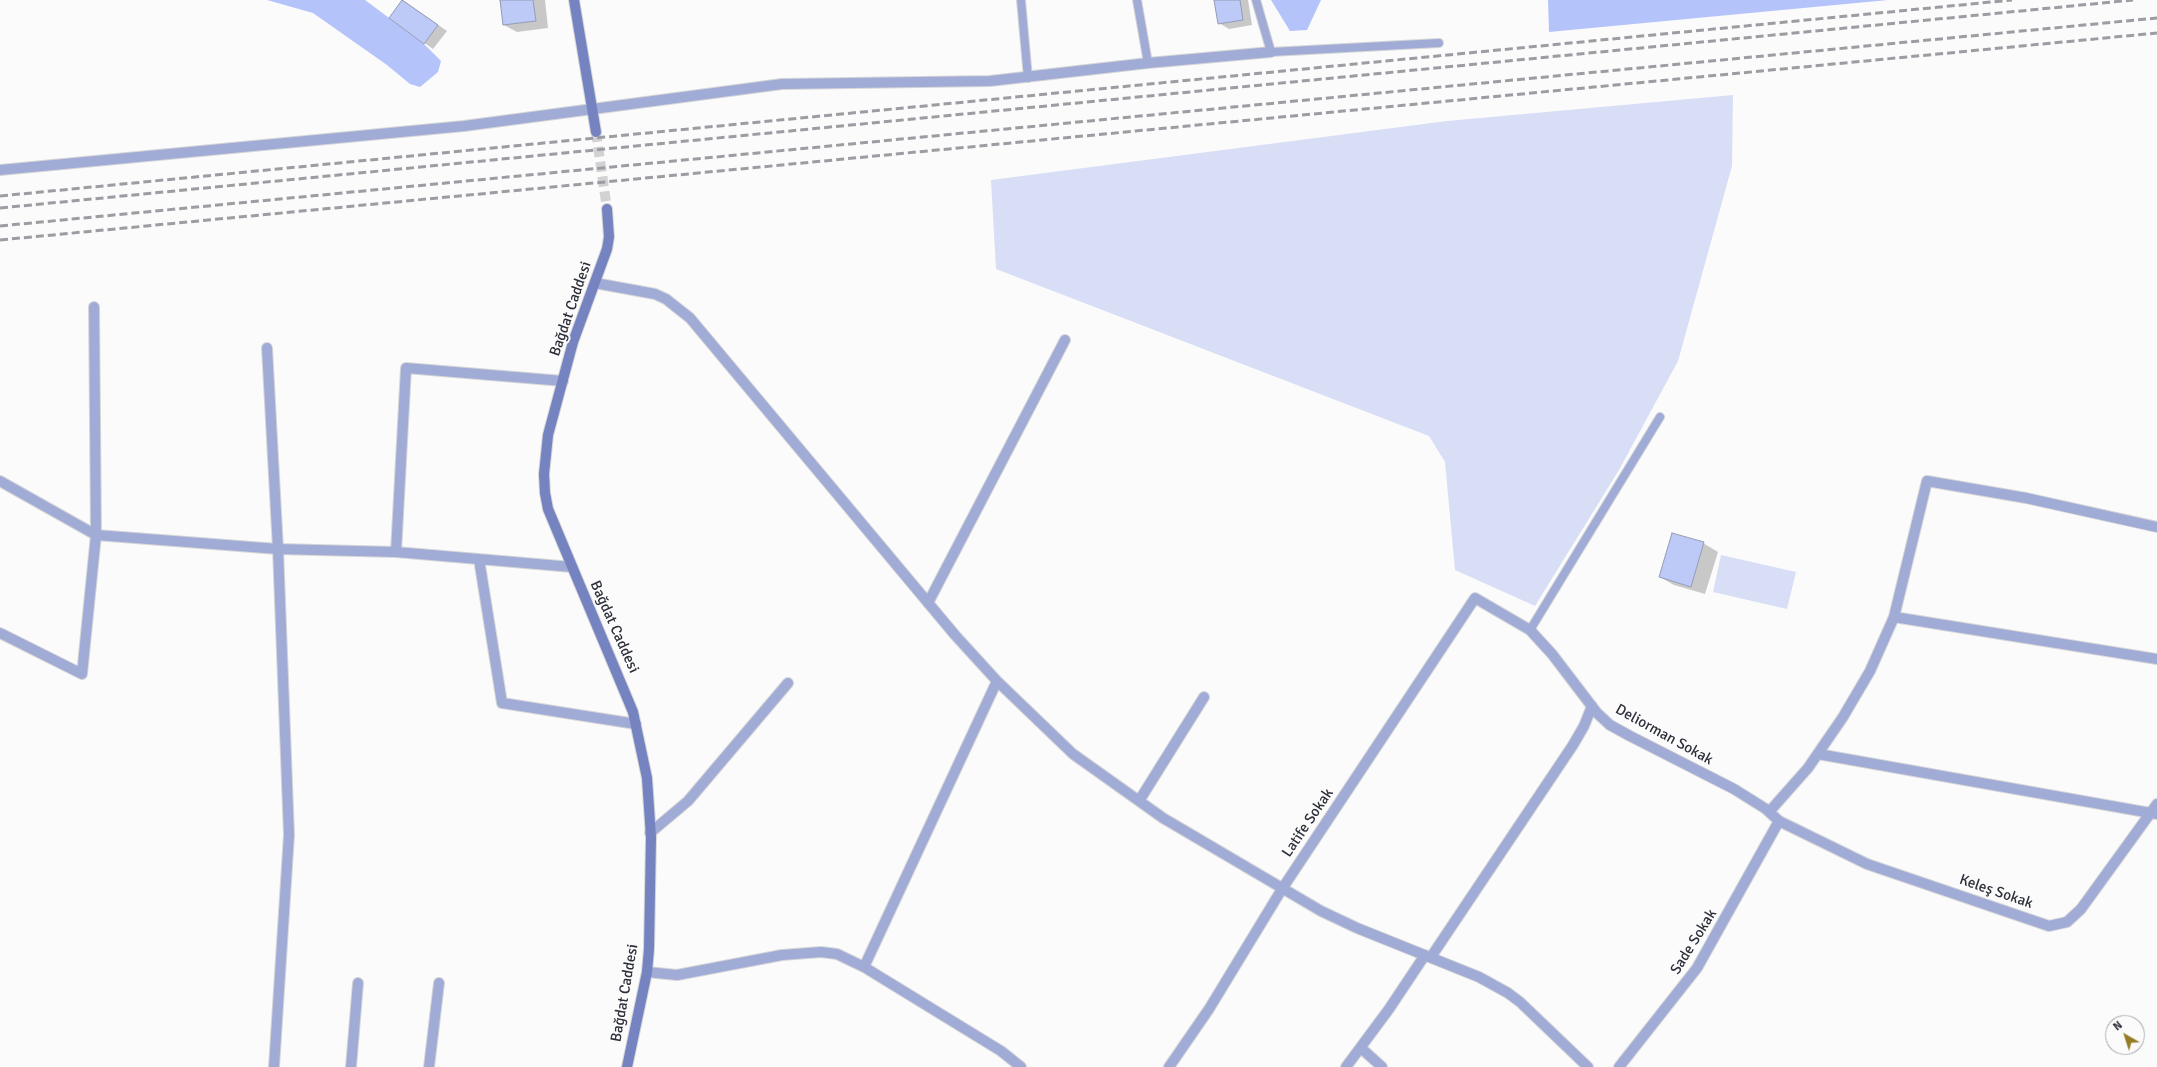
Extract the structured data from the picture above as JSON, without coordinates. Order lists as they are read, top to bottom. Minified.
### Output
{"streets":{"street":["Bağdat Caddesi","Deliorman Sokak","Latife Sokak","Keleş Sokak","Sade Sokak"]},"crossings":[["Deliorman Sokak","Latife Sokak"],["Deliorman Sokak","Keleş Sokak"],["Deliorman Sokak","Sade Sokak"],["Keleş Sokak","Sade Sokak"]],"north":"top left"}
